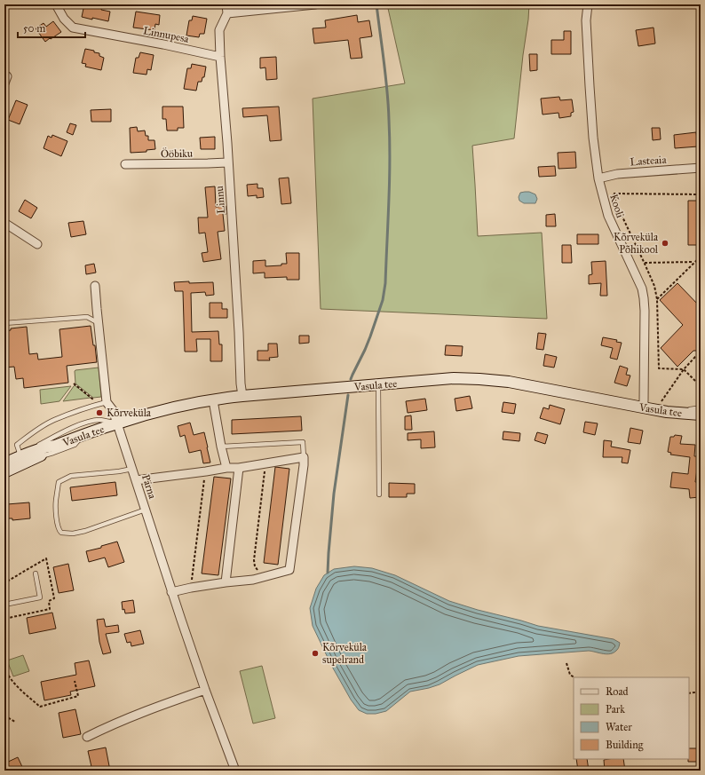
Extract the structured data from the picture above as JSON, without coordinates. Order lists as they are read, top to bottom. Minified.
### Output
{"streets":{"street":["Linnupesa","Ööbiku","Lasteaia","Linnu","Kooli","Vasula tee","Pärna"]},"crossings":[["Linnupesa","Linnu"],["Ööbiku","Linnu"],["Lasteaia","Kooli"],["Linnu","Vasula tee"],["Kooli","Vasula tee"],["Vasula tee","Pärna"]],"places":["Kõrveküla Põhikool","Kõrveküla","Kõrveküla supelrand"],"legend":["Road","Park","Water","Building"],"scale_bar":"50 m"}
